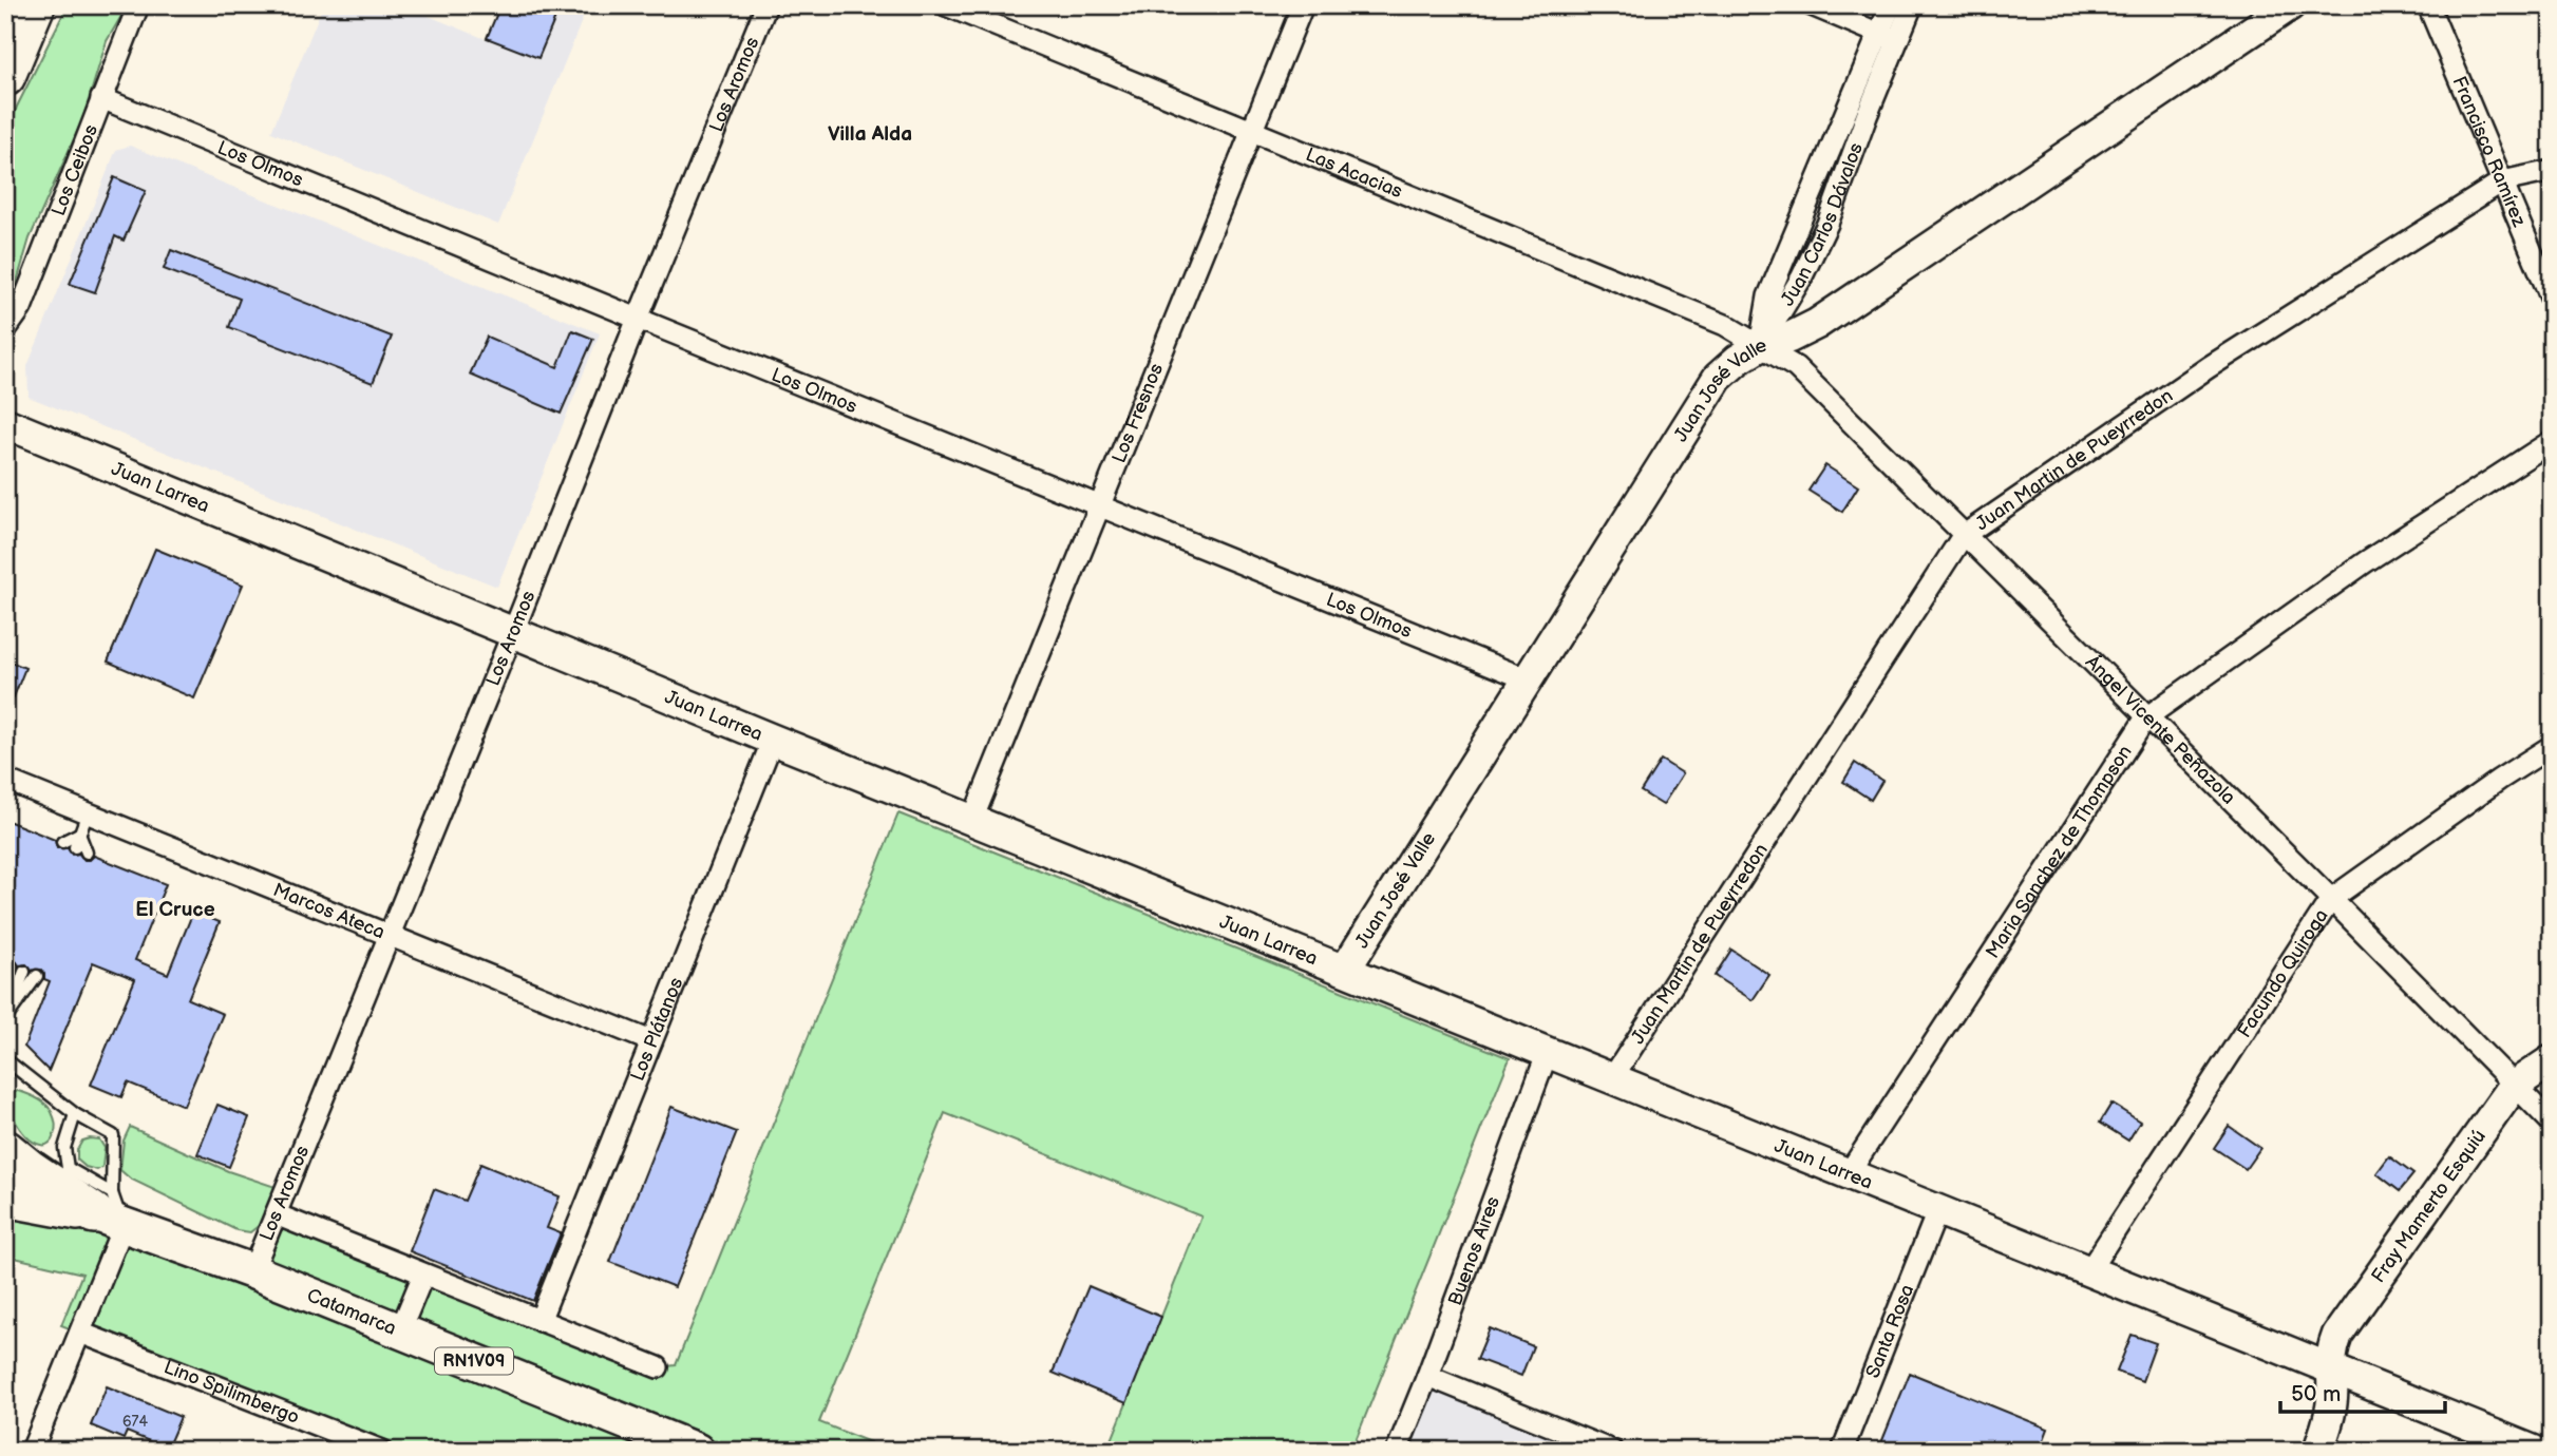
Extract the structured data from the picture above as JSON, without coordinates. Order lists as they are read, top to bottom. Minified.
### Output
{"streets":{"main road":["Catamarca","RN1V09"],"street":["Los Aromos","Francisco Ramírez","Los Olmos","Los Ceibos","Las Acacias","Juan Carlos Dávalos","Juan José Valle","Los Fresnos","Juan Martin de Pueyrredon","Juan Larrea","Ángel Vicente Peñazola","Maria Sanchez de Thompson","Marcos Ateca","Facundo Quiroga","Los Plátanos","Fray Mamerto Esquiú","Buenos Aires","Santa Rosa","Lino Spilimbergo"]},"crossings":[["Los Aromos","Los Olmos"],["Los Aromos","Juan Larrea"],["Los Aromos","Marcos Ateca"],["Los Aromos","Catamarca"],["Francisco Ramírez","Juan Martin de Pueyrredon"],["Los Olmos","Los Ceibos"],["Los Olmos","Juan José Valle"],["Los Olmos","Los Fresnos"],["Las Acacias","Juan Carlos Dávalos"],["Las Acacias","Juan José Valle"],["Las Acacias","Los Fresnos"],["Las Acacias","Ángel Vicente Peñazola"],["Juan Carlos Dávalos","Juan José Valle"],["Juan Carlos Dávalos","Ángel Vicente Peñazola"],["Juan José Valle","Juan Larrea"],["Juan José Valle","Ángel Vicente Peñazola"],["Los Fresnos","Juan Larrea"],["Juan Martin de Pueyrredon","Juan Larrea"],["Juan Martin de Pueyrredon","Ángel Vicente Peñazola"],["Juan Larrea","Maria Sanchez de Thompson"],["Juan Larrea","Facundo Quiroga"],["Juan Larrea","Los Plátanos"],["Juan Larrea","Fray Mamerto Esquiú"],["Juan Larrea","Buenos Aires"],["Juan Larrea","Santa Rosa"],["Ángel Vicente Peñazola","Maria Sanchez de Thompson"],["Ángel Vicente Peñazola","Facundo Quiroga"],["Ángel Vicente Peñazola","Fray Mamerto Esquiú"],["Marcos Ateca","Los Plátanos"]],"districts":["Villa Alda","El Cruce"],"house_numbers":["674"],"scale_bar":"50 m"}
